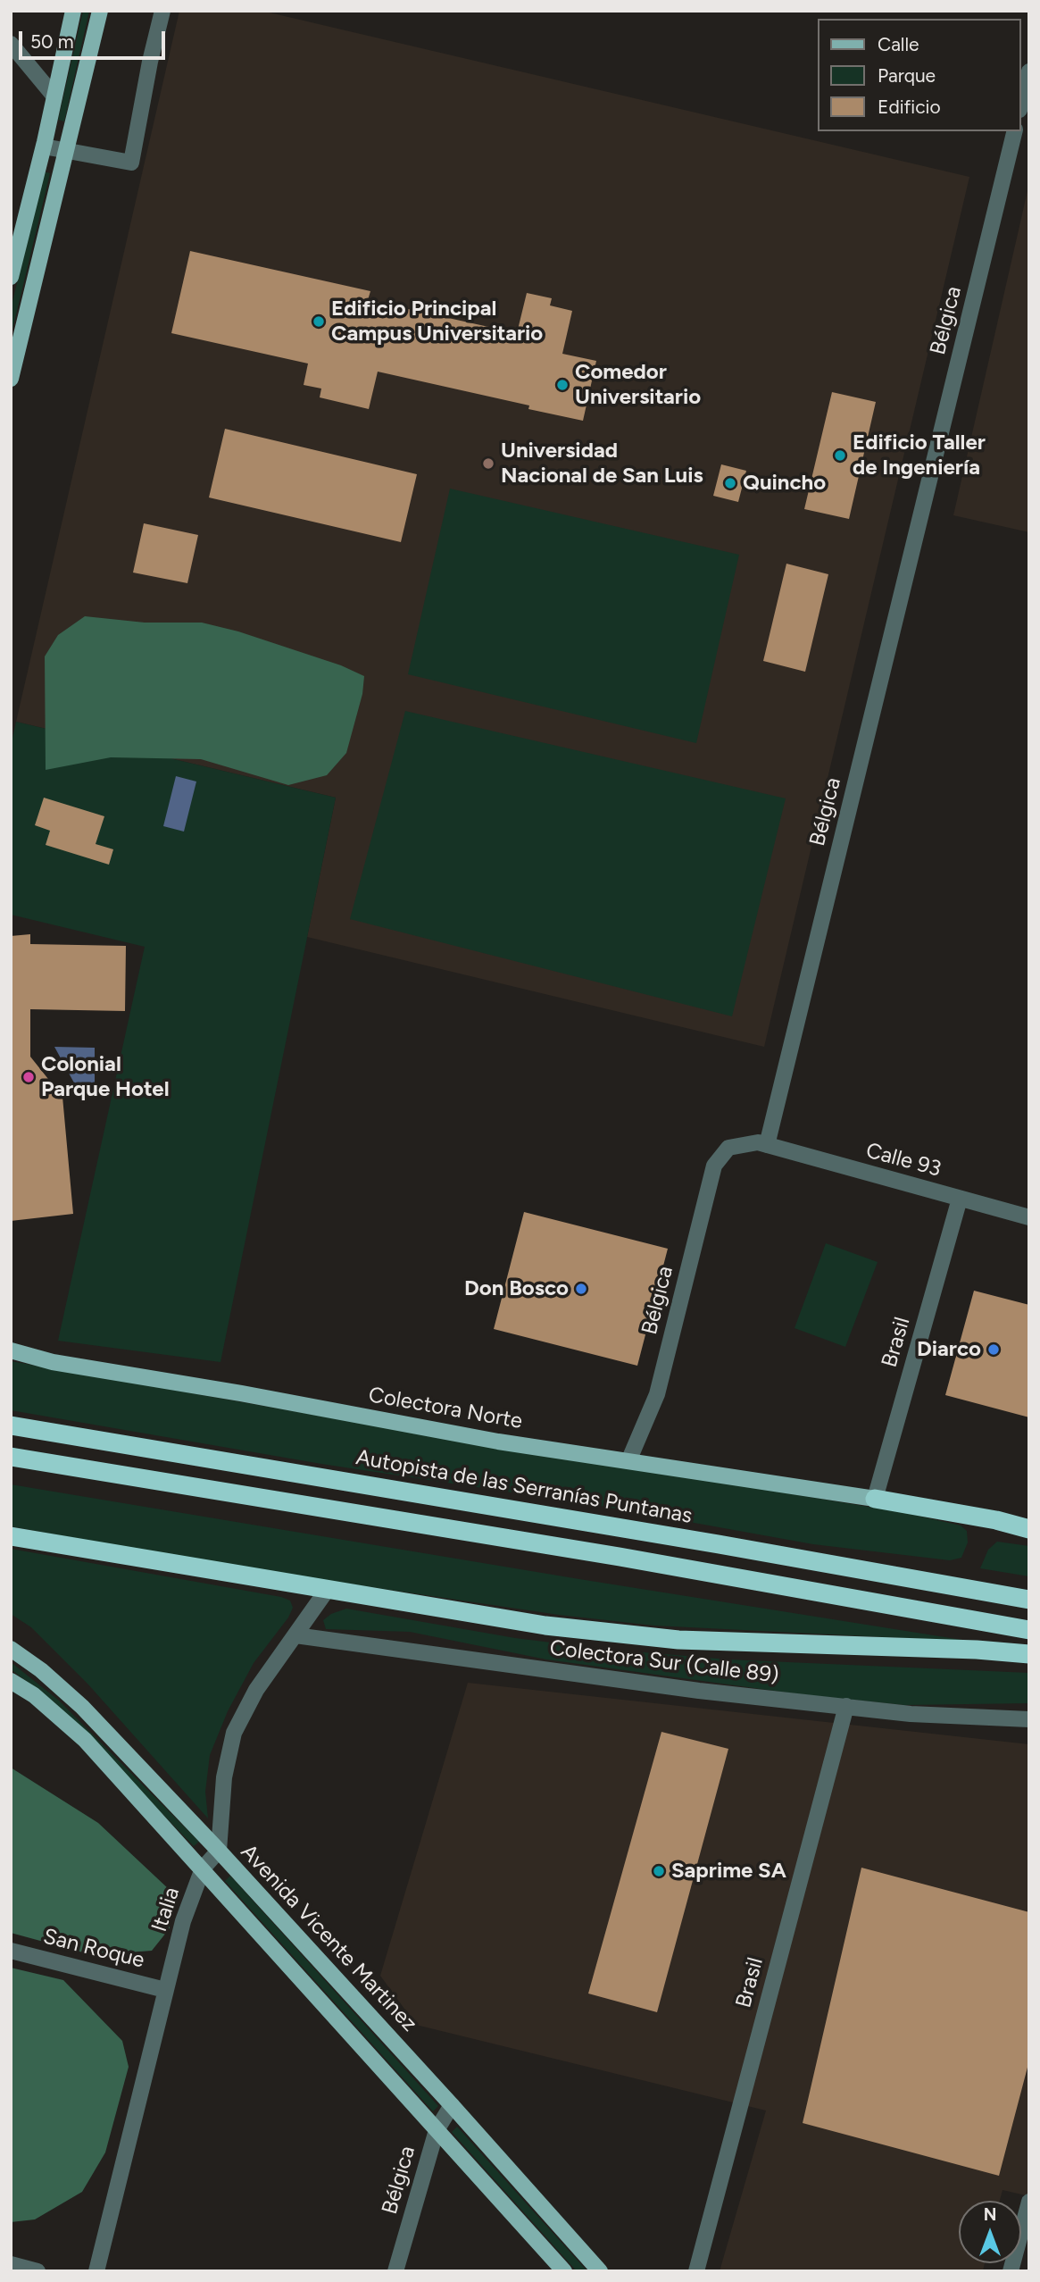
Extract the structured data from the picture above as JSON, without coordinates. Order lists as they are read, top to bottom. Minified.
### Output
{"streets":{"highway":["Autopista de las Serranías Puntanas"],"main road":["Colectora Norte","Avenida Vicente Martinez"],"street":["Bélgica","Calle 93","Brasil","Colectora Sur (Calle 89)","Italia","San Roque"]},"crossings":[["Bélgica","Calle 93"],["Bélgica","Colectora Norte"],["Bélgica","Avenida Vicente Martinez"],["Calle 93","Brasil"],["Brasil","Colectora Norte"],["Brasil","Colectora Sur (Calle 89)"],["Italia","Avenida Vicente Martinez"],["Italia","San Roque"]],"places":["Edificio Principal Campus Universitario","Comedor Universitario","Edificio Taller de Ingeniería","Universidad Nacional de San Luis","Quincho","Colonial Parque Hotel","Don Bosco","Diarco","Saprime SA"],"legend":["Calle","Parque","Edificio"],"scale_bar":"50 m","north":"top"}
